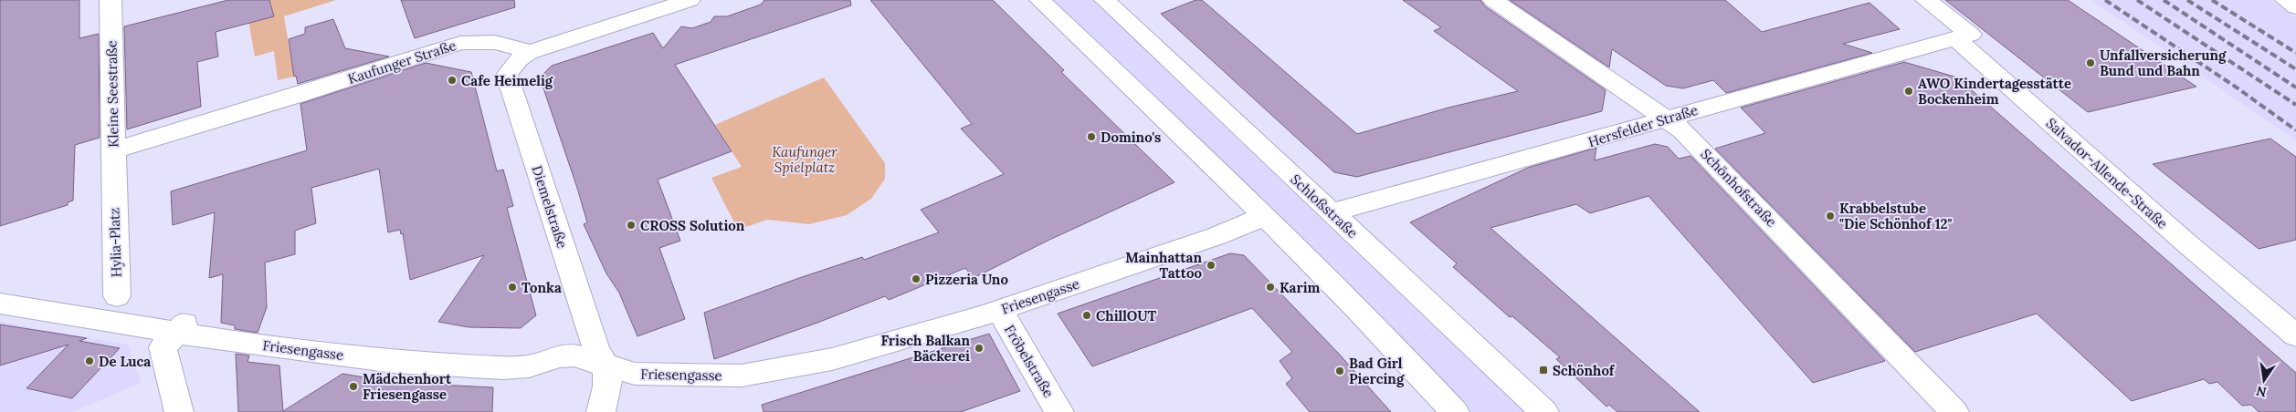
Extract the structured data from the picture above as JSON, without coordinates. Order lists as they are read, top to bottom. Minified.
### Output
{"streets":{"street":["Kaufunger Straße","Kleine Seestraße","Hersfelder Straße","Salvador-Allende-Straße","Schönhofstraße","Schloßstraße","Diemelstraße","Hylia-Platz","Friesengasse","Fröbelstraße"]},"crossings":[["Kaufunger Straße","Kleine Seestraße"],["Kaufunger Straße","Diemelstraße"],["Kleine Seestraße","Hylia-Platz"],["Hersfelder Straße","Salvador-Allende-Straße"],["Hersfelder Straße","Schönhofstraße"],["Hersfelder Straße","Schloßstraße"],["Diemelstraße","Friesengasse"],["Friesengasse","Fröbelstraße"]],"parks":["Kaufunger Spielplatz"],"places":{"other":["Unfallversicherung Bund und Bahn","Cafe Heimelig","AWO Kindertagesstätte Bockenheim","Domino's","Krabbelstube \"Die Schönhof 12\"","CROSS Solution","Mainhattan Tattoo","Pizzeria Uno","Tonka","Karim","ChillOUT","Frisch Balkan Bäckerei","De Luca","Bad Girl Piercing","Mädchenhort Friesengasse"],"transit":["Schönhof"]},"north":"bottom"}
